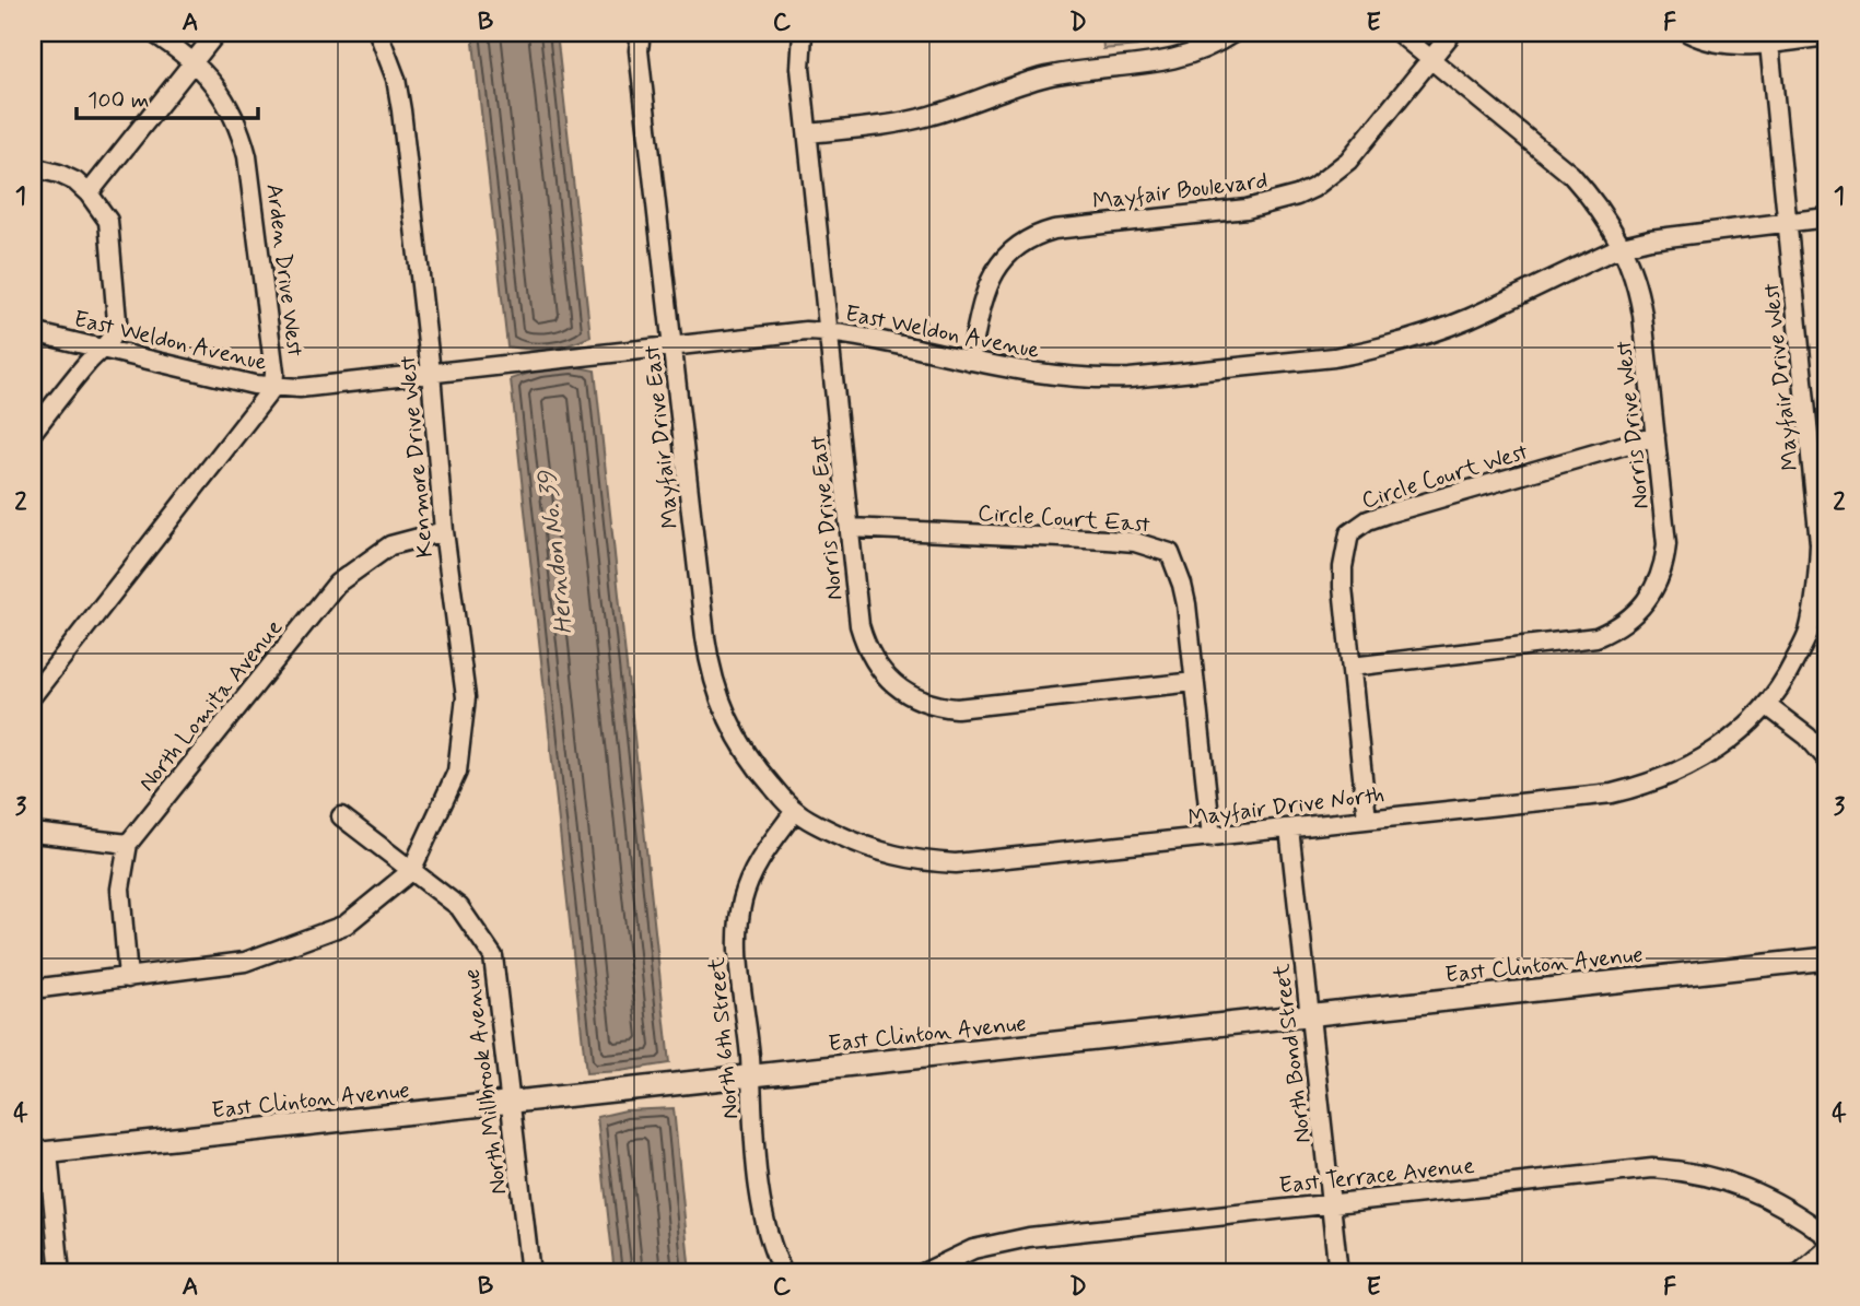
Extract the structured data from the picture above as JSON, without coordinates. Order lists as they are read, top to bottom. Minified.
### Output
{"streets":{"main road":["East Clinton Avenue"],"street":["Mayfair Boulevard","Arden Drive West","East Weldon Avenue","Mayfair Drive West","Norris Drive West","Mayfair Drive East","Kenmore Drive West","Circle Court West","Norris Drive East","Circle Court East","North Lomita Avenue","Mayfair Drive North","North 6th Street","North Bond Street","North Millbrook Avenue","East Terrace Avenue"]},"crossings":[["Mayfair Boulevard","East Weldon Avenue"],["Mayfair Boulevard","Norris Drive West"],["Arden Drive West","East Weldon Avenue"],["East Weldon Avenue","Mayfair Drive West"],["East Weldon Avenue","Norris Drive West"],["East Weldon Avenue","Mayfair Drive East"],["East Weldon Avenue","Kenmore Drive West"],["East Weldon Avenue","Norris Drive East"],["Mayfair Drive West","Mayfair Drive North"],["Norris Drive West","Circle Court West"],["Mayfair Drive East","Mayfair Drive North"],["Mayfair Drive East","North 6th Street"],["Kenmore Drive West","North Lomita Avenue"],["Kenmore Drive West","North Millbrook Avenue"],["Circle Court West","Mayfair Drive North"],["Norris Drive East","Circle Court East"],["Circle Court East","Mayfair Drive North"],["Mayfair Drive North","North 6th Street"],["Mayfair Drive North","North Bond Street"],["East Clinton Avenue","North 6th Street"],["East Clinton Avenue","North Bond Street"],["East Clinton Avenue","North Millbrook Avenue"],["North Bond Street","East Terrace Avenue"]],"water":["Herndon No. 39"],"scale_bar":"100 m","grid":{"columns":["A","B","C","D","E","F"],"rows":["1","2","3","4"]}}
